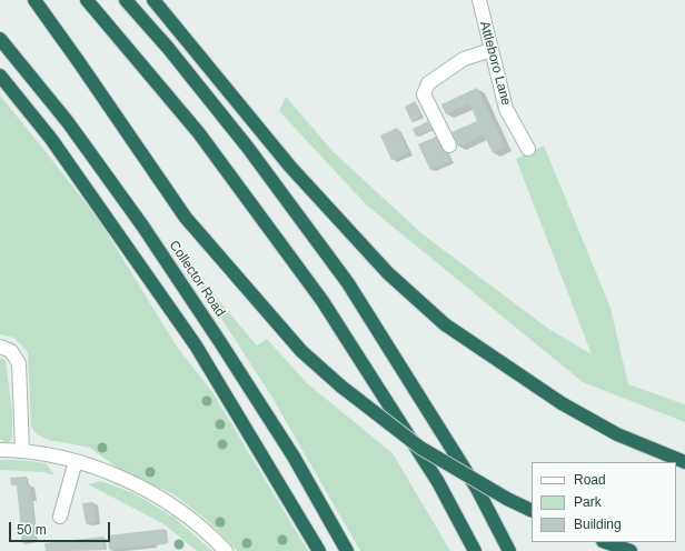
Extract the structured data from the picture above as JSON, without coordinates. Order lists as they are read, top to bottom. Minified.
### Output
{"streets":{"highway":["Collector Road"],"street":["Attleboro Lane"]},"legend":["Road","Park","Building"],"scale_bar":"50 m"}
